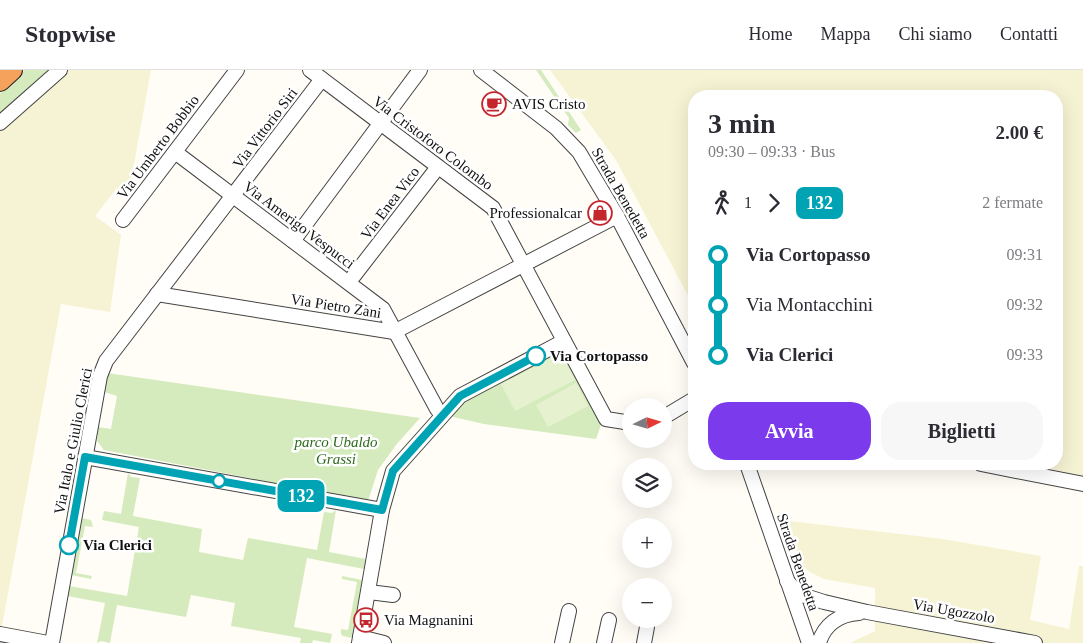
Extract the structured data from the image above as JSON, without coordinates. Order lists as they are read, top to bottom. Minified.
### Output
{"streets":{"street":["Via Vittorio Siri","Via Cristoforo Colombo","Via Umberto Bobbio","Strada Benedetta","Via Enea Vico","Via Amerigo Vespucci","Via Pietro Zani","Via Italo e Giulio Clerici","Via Ugozzolo"]},"crossings":[["Via Vittorio Siri","Via Cristoforo Colombo"],["Via Vittorio Siri","Via Amerigo Vespucci"],["Via Vittorio Siri","Via Italo e Giulio Clerici"],["Via Cristoforo Colombo","Via Enea Vico"],["Via Cristoforo Colombo","Via Pietro Zani"],["Via Umberto Bobbio","Via Amerigo Vespucci"],["Strada Benedetta","Via Pietro Zani"],["Strada Benedetta","Via Ugozzolo"],["Via Enea Vico","Via Amerigo Vespucci"],["Via Amerigo Vespucci","Via Pietro Zani"],["Via Amerigo Vespucci","Via Italo e Giulio Clerici"],["Via Pietro Zani","Via Italo e Giulio Clerici"]],"parks":["parco Ubaldo Grassi"],"places":{"cafe":["AVIS Cristo"],"shop":["Professionalcar"],"other":["Via Cortopasso","Via Clerici"],"bus stop":["Via Magnanini"]},"lines":["bus line 132"],"north":"right","page":{"header":"Stopwise","nav":["Home","Mappa","Chi siamo","Contatti"],"on_map":"132","heading":["3 min","09:30 – 09:33 · Bus","2.00 €"],"legs":["1","132","2 fermate"],"list":[{"name":"Via Cortopasso","value":"09:31"},{"name":"Via Montacchini","value":"09:32"},{"name":"Via Clerici","value":"09:33"}],"buttons":["Avvia","Biglietti"],"map_buttons":["+","−"]}}
